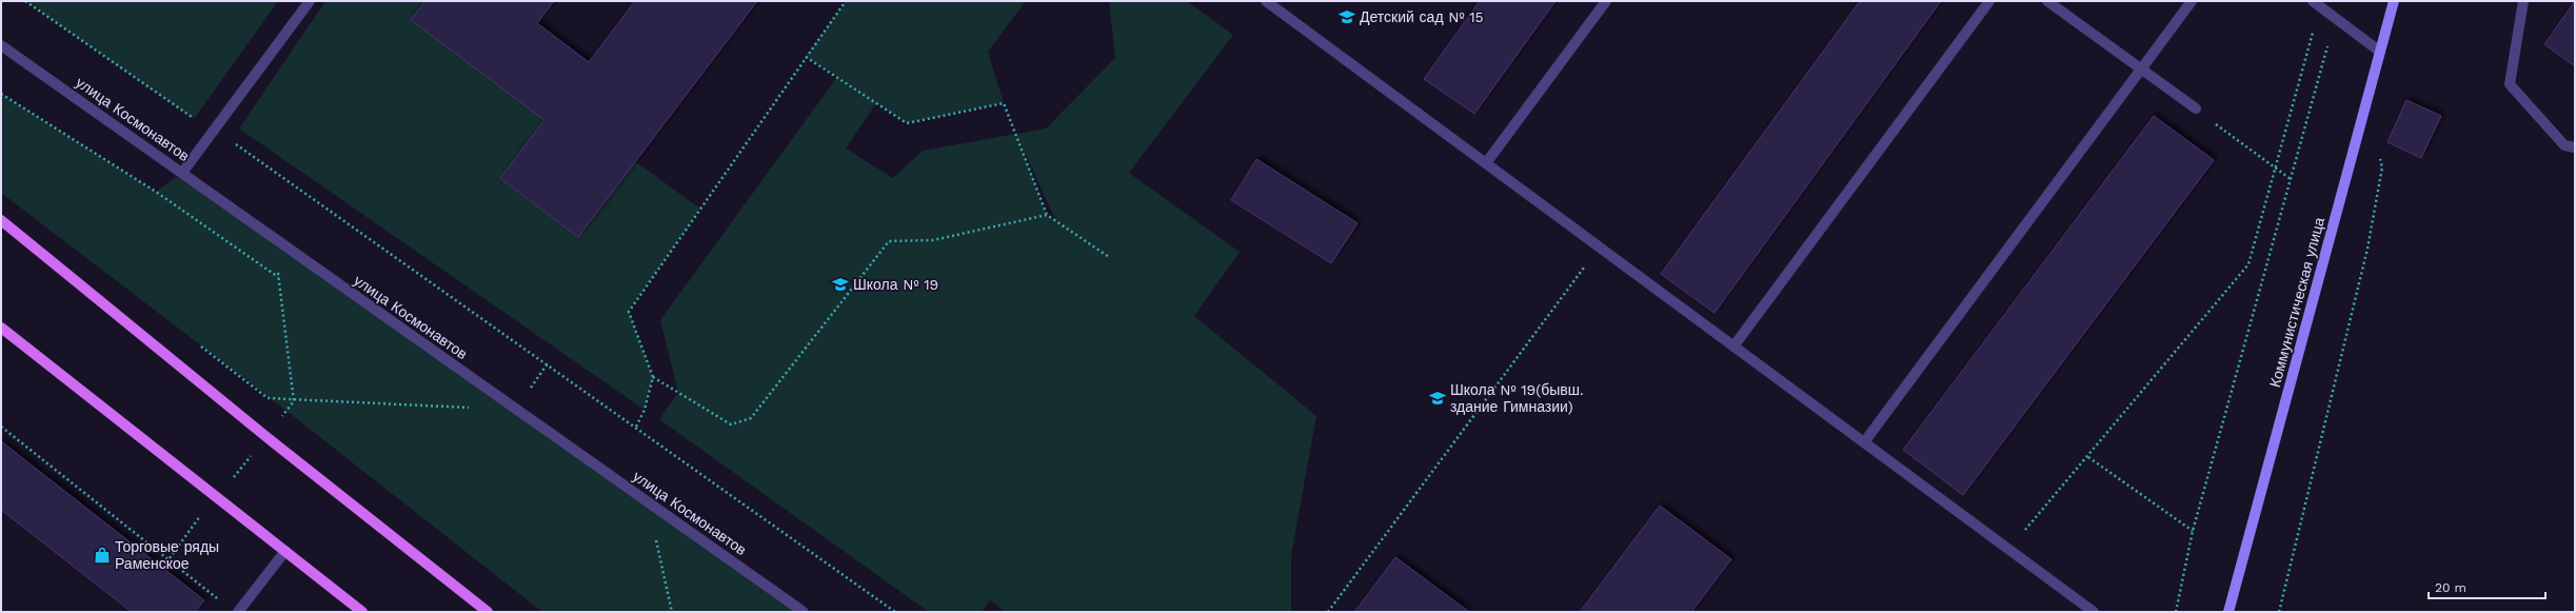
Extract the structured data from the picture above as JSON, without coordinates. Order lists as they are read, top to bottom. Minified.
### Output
{"streets":{"main road":["Коммунистическая улица"],"street":["улица Космонавтов"]},"places":{"school or university":["Детский сад № 15","Школа № 19","Школа № 19(бывш. здание Гимназии)"],"shop":["Торговые ряды Раменское"]},"scale_bar":"20 m"}
